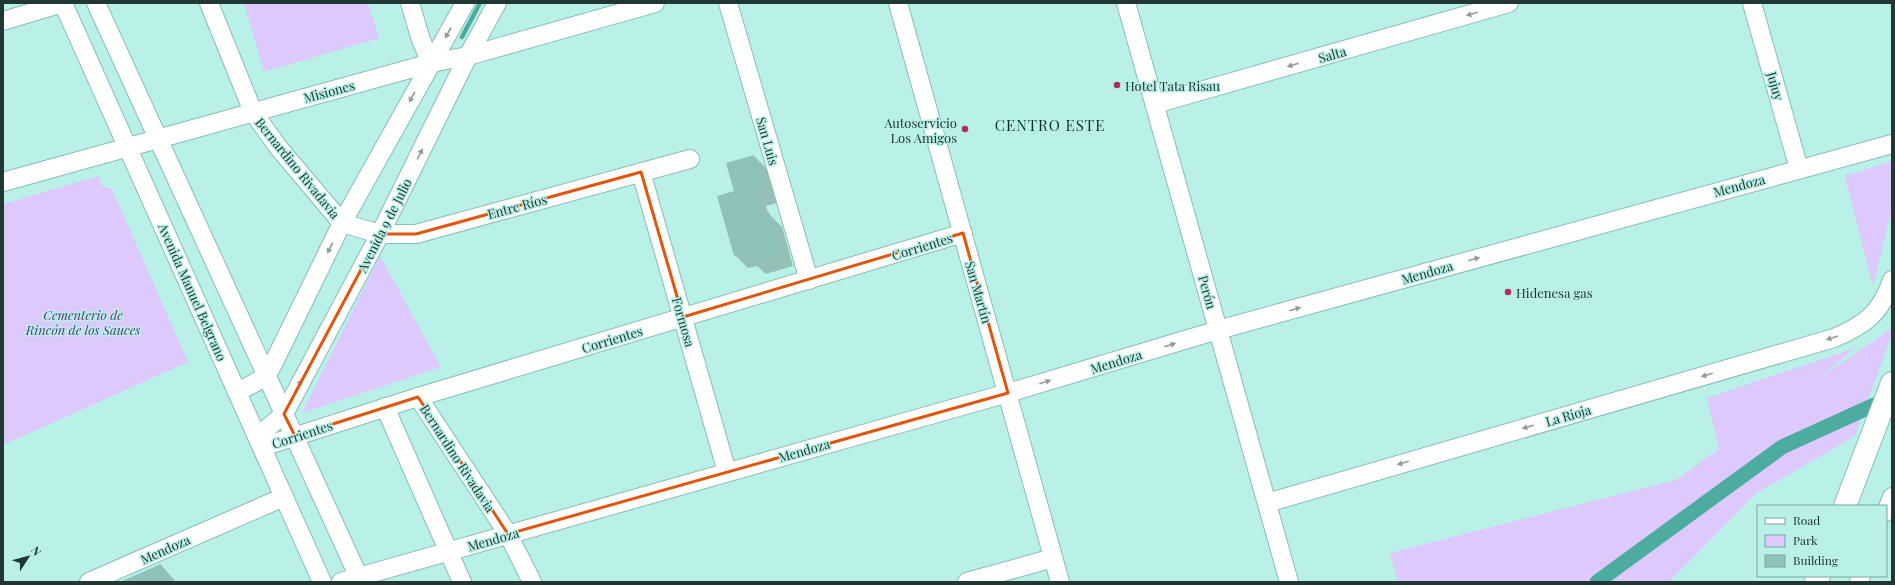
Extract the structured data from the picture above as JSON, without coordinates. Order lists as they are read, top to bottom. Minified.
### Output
{"streets":{"street":["Salta","Jujuy","Misiones","San Luis","Bernardino Rivadavia","Mendoza","Entre Ríos","Avenida 9 de Julio","Corrientes","Avenida Manuel Belgrano","San Martín","Perón","Formosa","La Rioja"]},"crossings":[["Salta","Perón"],["Jujuy","Mendoza"],["Misiones","Bernardino Rivadavia"],["Misiones","Avenida 9 de Julio"],["Misiones","Avenida Manuel Belgrano"],["San Luis","Corrientes"],["Bernardino Rivadavia","Mendoza"],["Bernardino Rivadavia","Entre Ríos"],["Bernardino Rivadavia","Corrientes"],["Mendoza","Avenida Manuel Belgrano"],["Mendoza","San Martín"],["Mendoza","Perón"],["Mendoza","Formosa"],["Entre Ríos","Avenida 9 de Julio"],["Entre Ríos","Formosa"],["Avenida 9 de Julio","Corrientes"],["Avenida 9 de Julio","Avenida Manuel Belgrano"],["Corrientes","Avenida Manuel Belgrano"],["Corrientes","San Martín"],["Corrientes","Formosa"],["Perón","La Rioja"]],"one_way":["Salta","Mendoza","La Rioja"],"districts":["CENTRO ESTE"],"parks":["Cementerio de Rincón de los Sauces"],"places":["Hotel Tata Risau","Autoservicio Los Amigos","Hidenesa gas"],"legend":["Road","Park","Building"],"north":"top right"}
